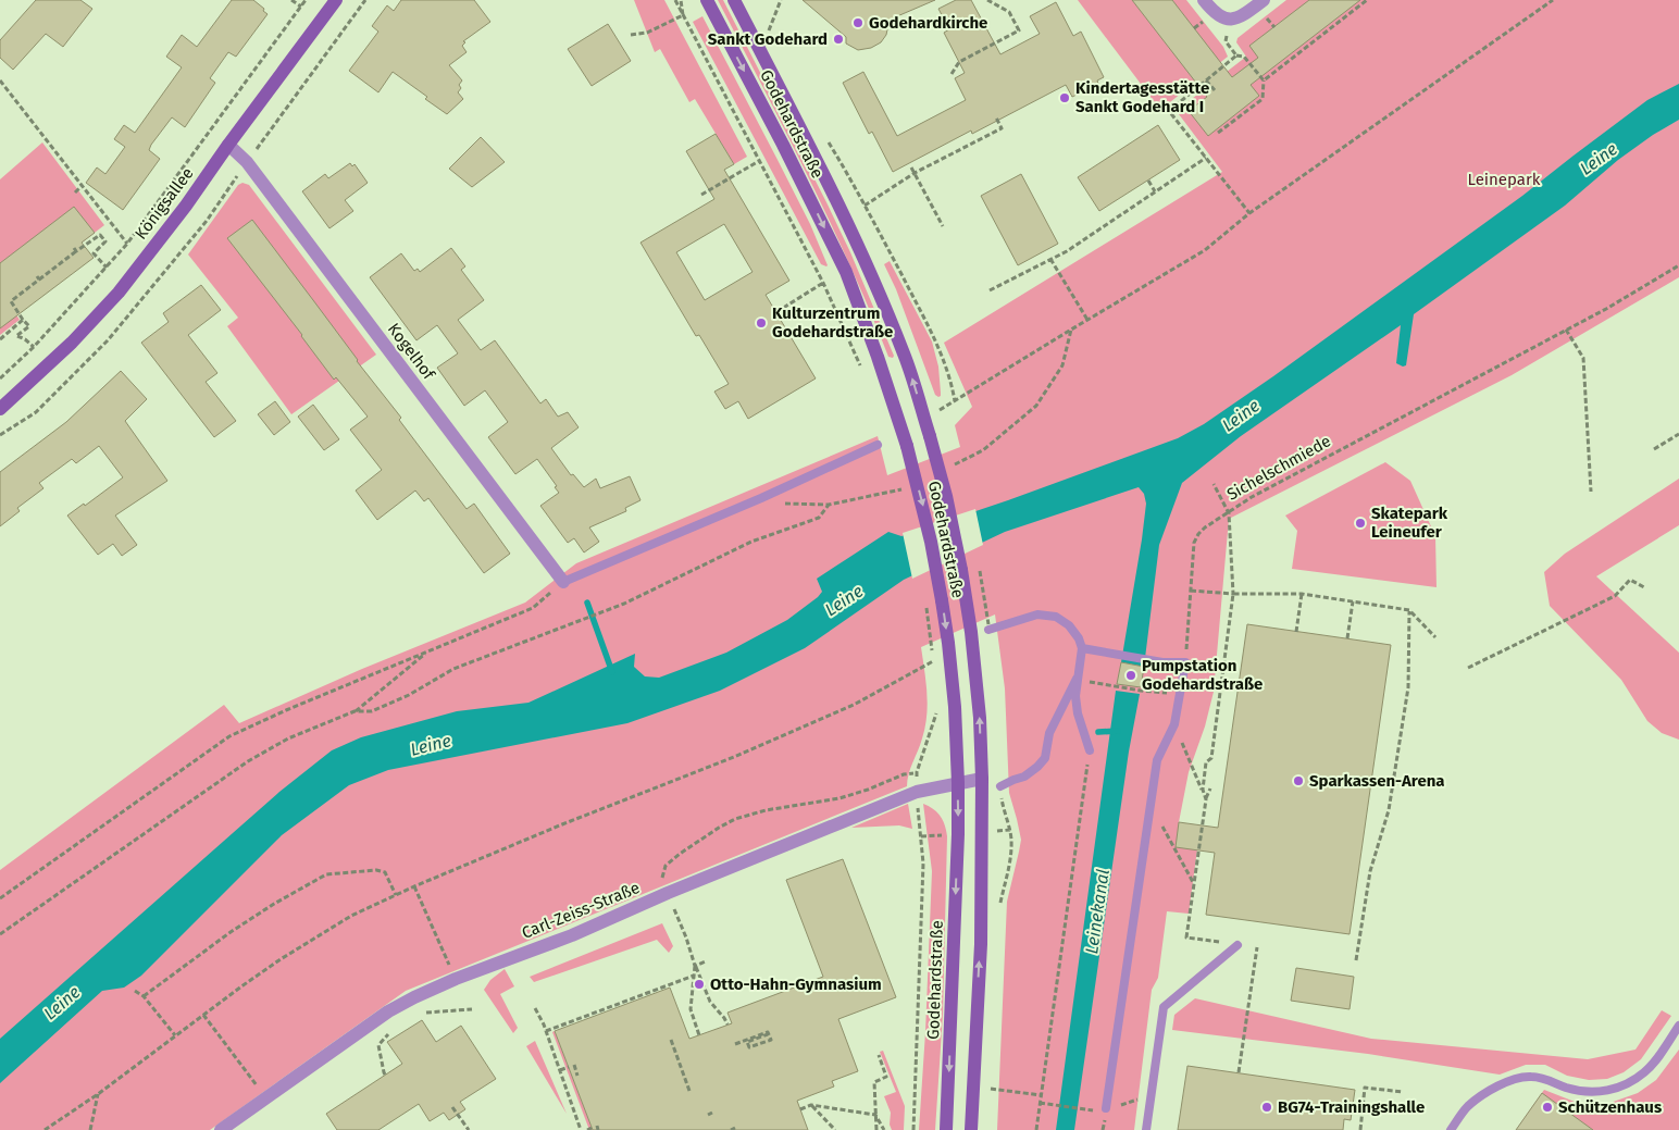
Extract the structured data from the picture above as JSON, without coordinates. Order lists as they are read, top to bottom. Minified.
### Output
{"streets":{"street":["Godehardstraße","Königsallee","Kogelhof","Carl-Zeiss-Straße"],"path":["Sichelschmiede"]},"crossings":[["Godehardstraße","Carl-Zeiss-Straße"],["Königsallee","Kogelhof"]],"water":["Leine","Leinekanal"],"parks":["Leinepark"],"places":["Godehardkirche","Sankt Godehard","Kindertagesstätte Sankt Godehard I","Kulturzentrum Godehardstraße","Skatepark Leineufer","Pumpstation Godehardstraße","Sparkassen-Arena","Otto-Hahn-Gymnasium","BG74-Trainingshalle","Schützenhaus"]}
